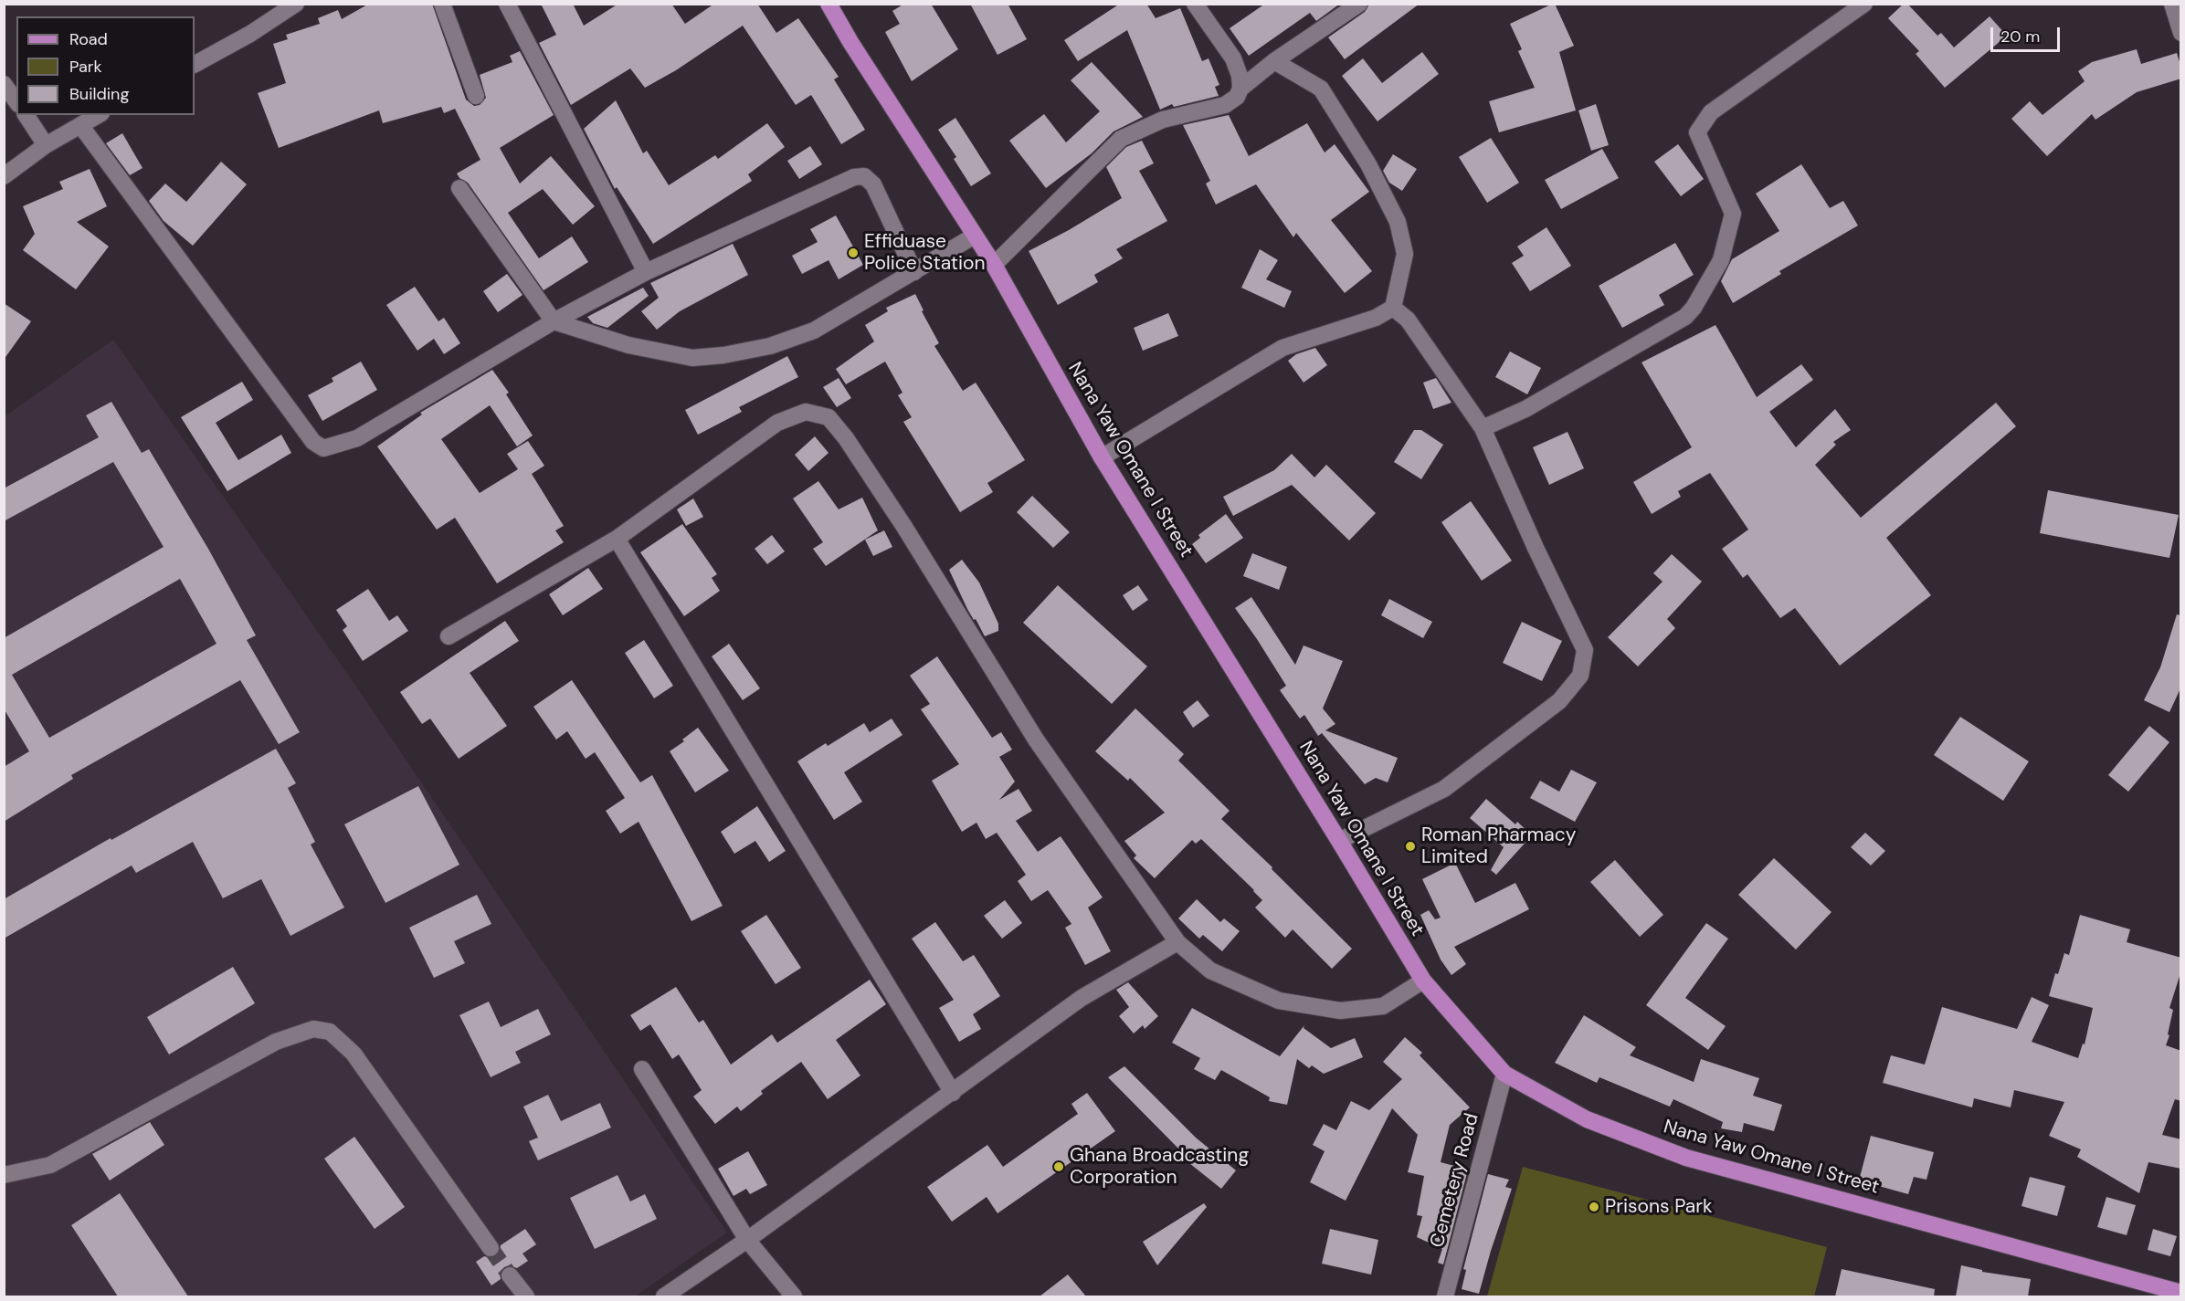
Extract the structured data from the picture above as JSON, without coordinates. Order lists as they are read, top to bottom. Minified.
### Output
{"streets":{"main road":["Nana Yaw Omane I Street"],"street":["Cemetery Road"]},"crossings":[["Nana Yaw Omane I Street","Cemetery Road"]],"places":["Effiduase Police Station","Roman Pharmacy Limited","Ghana Broadcasting Corporation","Prisons Park"],"legend":["Road","Park","Building"],"scale_bar":"20 m"}
